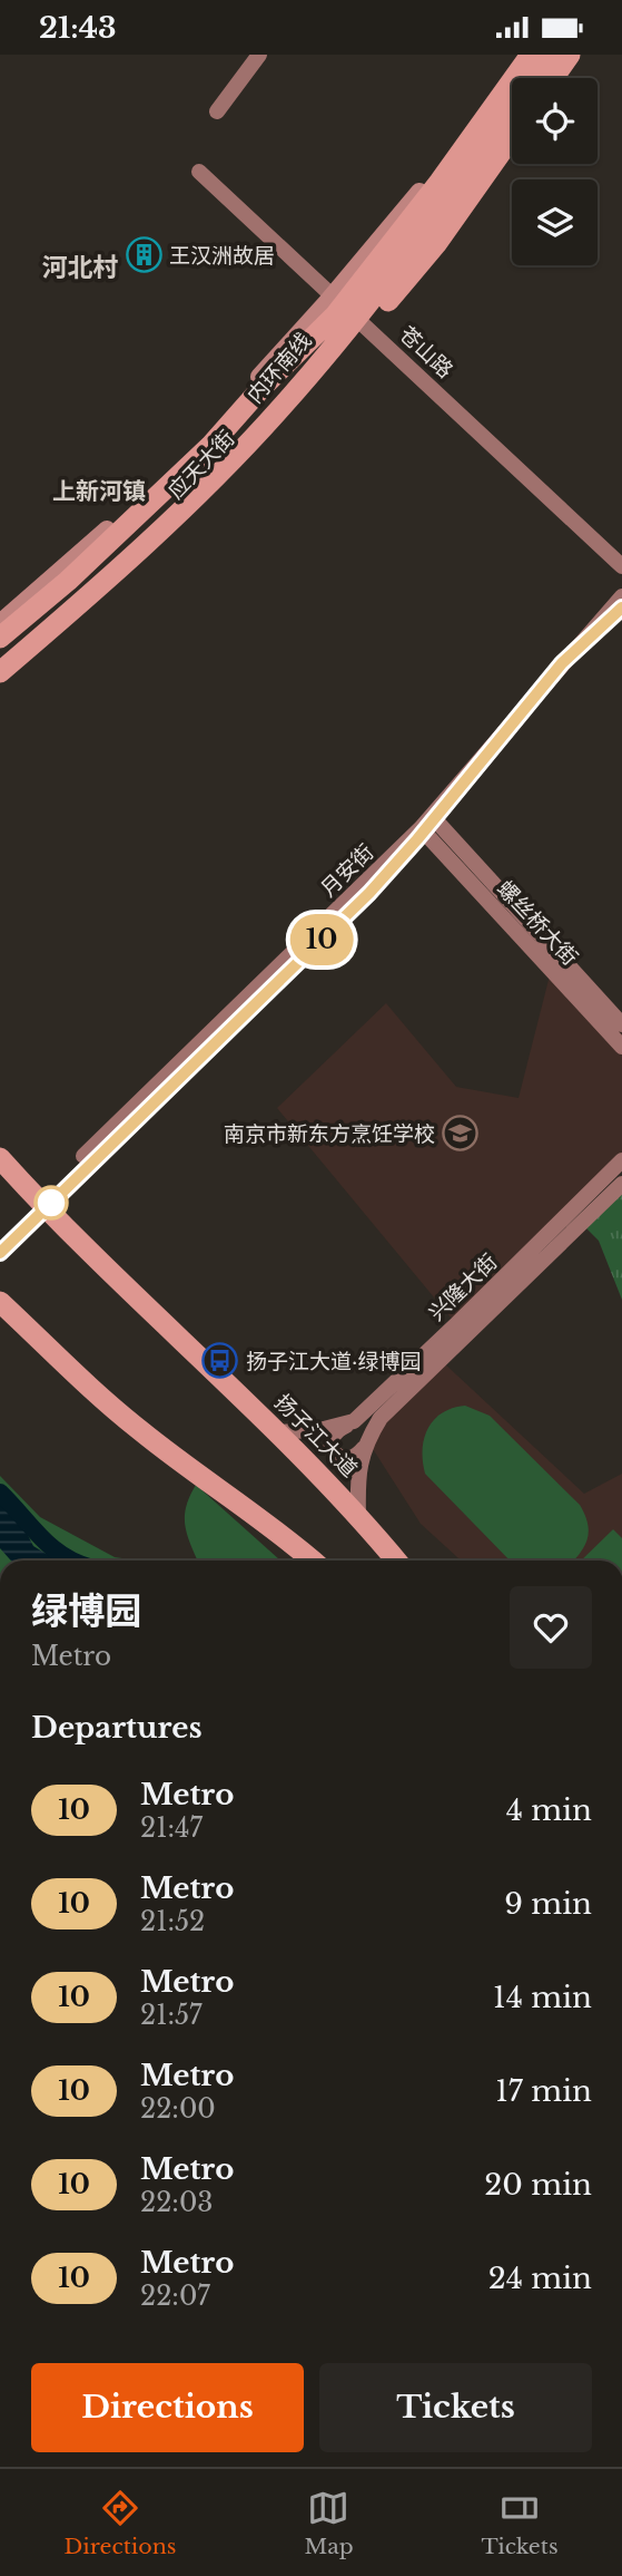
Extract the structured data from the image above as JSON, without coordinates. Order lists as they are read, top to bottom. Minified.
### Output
{"streets":{"highway":["内环南线","扬子江大道"],"main road":["应天大街"],"street":["苍山路","月安街","螺丝桥大街","兴隆大街"]},"crossings":[["苍山路","应天大街"],["月安街","螺丝桥大街"],["兴隆大街","扬子江大道"]],"districts":["河北村","上新河镇"],"places":{"building":["王汉洲故居"],"school or university":["南京市新东方烹饪学校"],"bus stop":["扬子江大道·绿博园"]},"lines":["metro line 10"],"page":{"status":"21:43","on_map":"10","heading":[["绿博园","Metro"],"Departures"],"list":[{"mark":"10","name":"Metro","note":"21:47","value":"4 min"},{"mark":"10","name":"Metro","note":"21:52","value":"9 min"},{"mark":"10","name":"Metro","note":"21:57","value":"14 min"},{"mark":"10","name":"Metro","note":"22:00","value":"17 min"},{"mark":"10","name":"Metro","note":"22:03","value":"20 min"},{"mark":"10","name":"Metro","note":"22:07","value":"24 min"}],"buttons":["Directions","Tickets"],"tabs":["Directions","Map","Tickets"]}}
